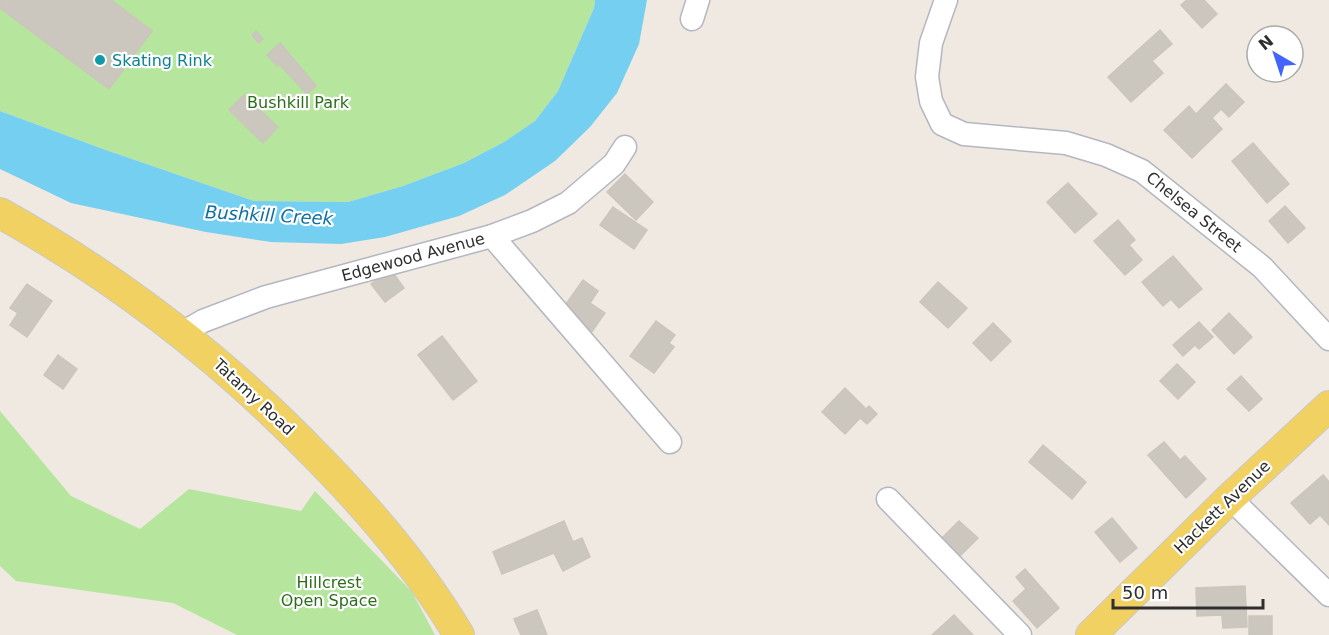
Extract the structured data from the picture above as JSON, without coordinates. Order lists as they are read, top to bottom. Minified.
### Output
{"streets":{"main road":["Tatamy Road","Hackett Avenue"],"street":["Chelsea Street","Edgewood Avenue"]},"crossings":[["Edgewood Avenue","Tatamy Road"]],"water":["Bushkill Creek"],"parks":["Bushkill Park","Hillcrest Open Space"],"places":["Skating Rink"],"scale_bar":"50 m","north":"top left"}
